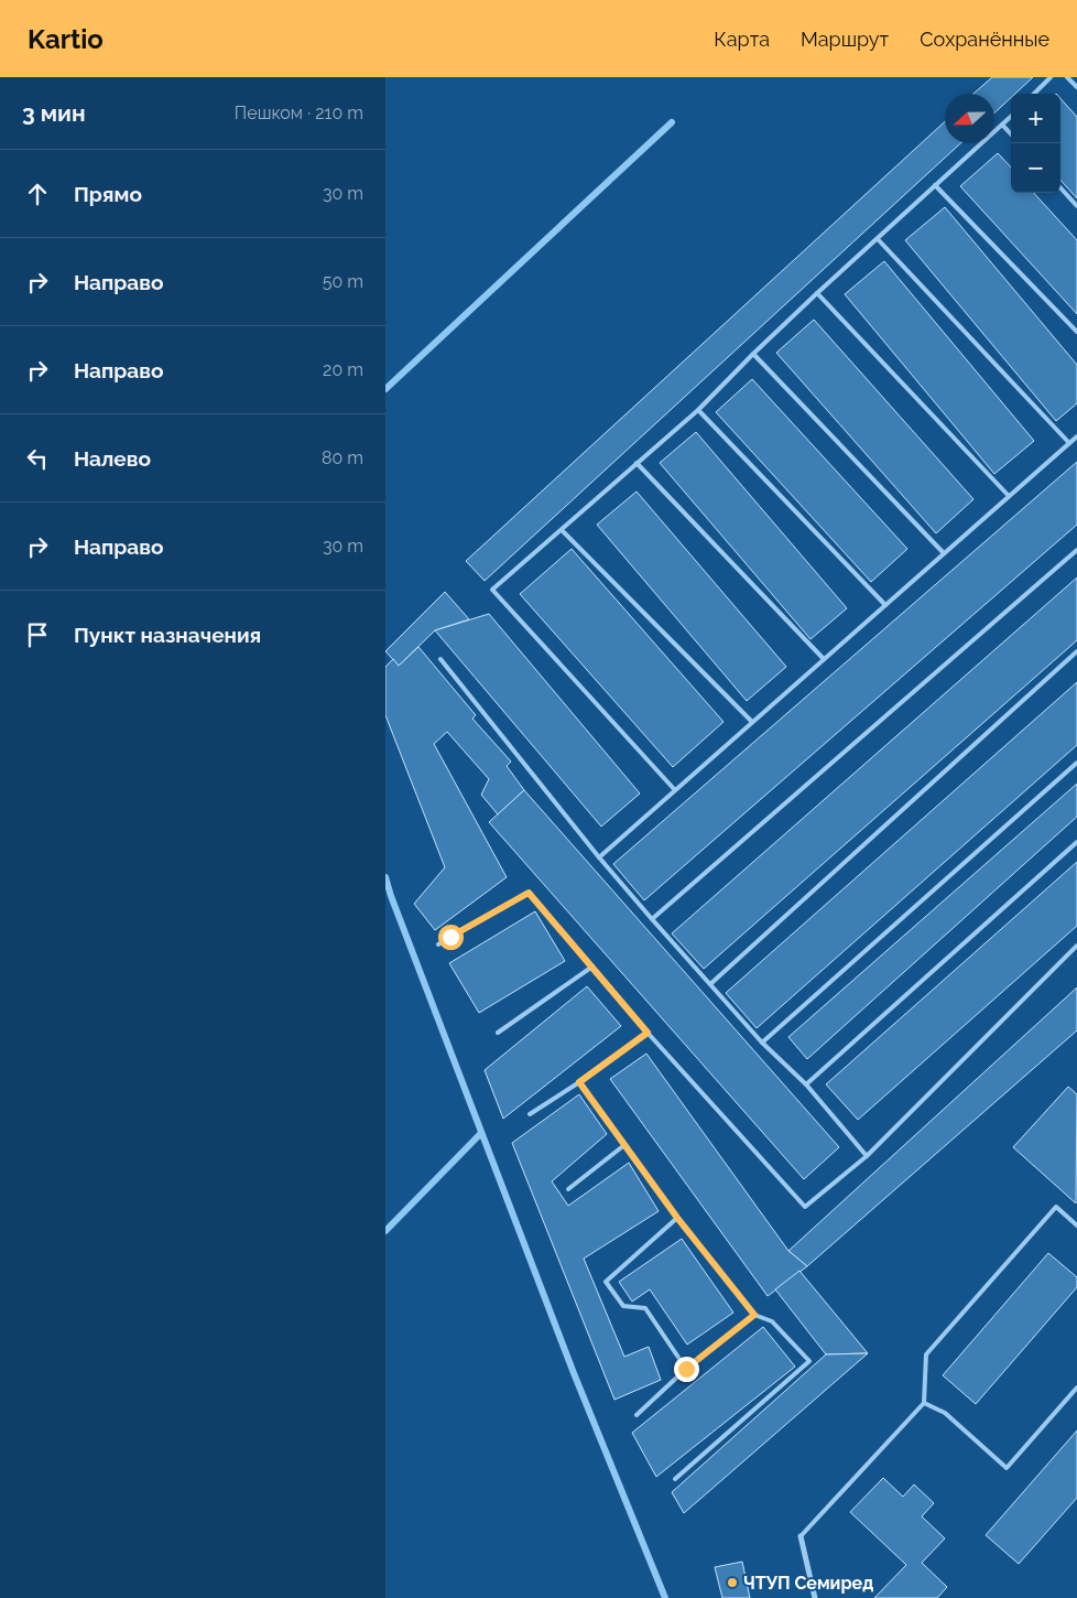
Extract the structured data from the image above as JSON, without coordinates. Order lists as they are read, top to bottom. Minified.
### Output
{"places":["ЧТУП Семиред"],"north":"left","page":{"header":"Kartio","nav":["Карта","Маршрут","Сохранённые"],"heading":["3 мин","Пешком · 210 m"],"map_buttons":["+","−"],"list":[["Прямо","30 m"],["Направо","50 m"],["Направо","20 m"],["Налево","80 m"],["Направо","30 m"],"Пункт назначения"]}}
